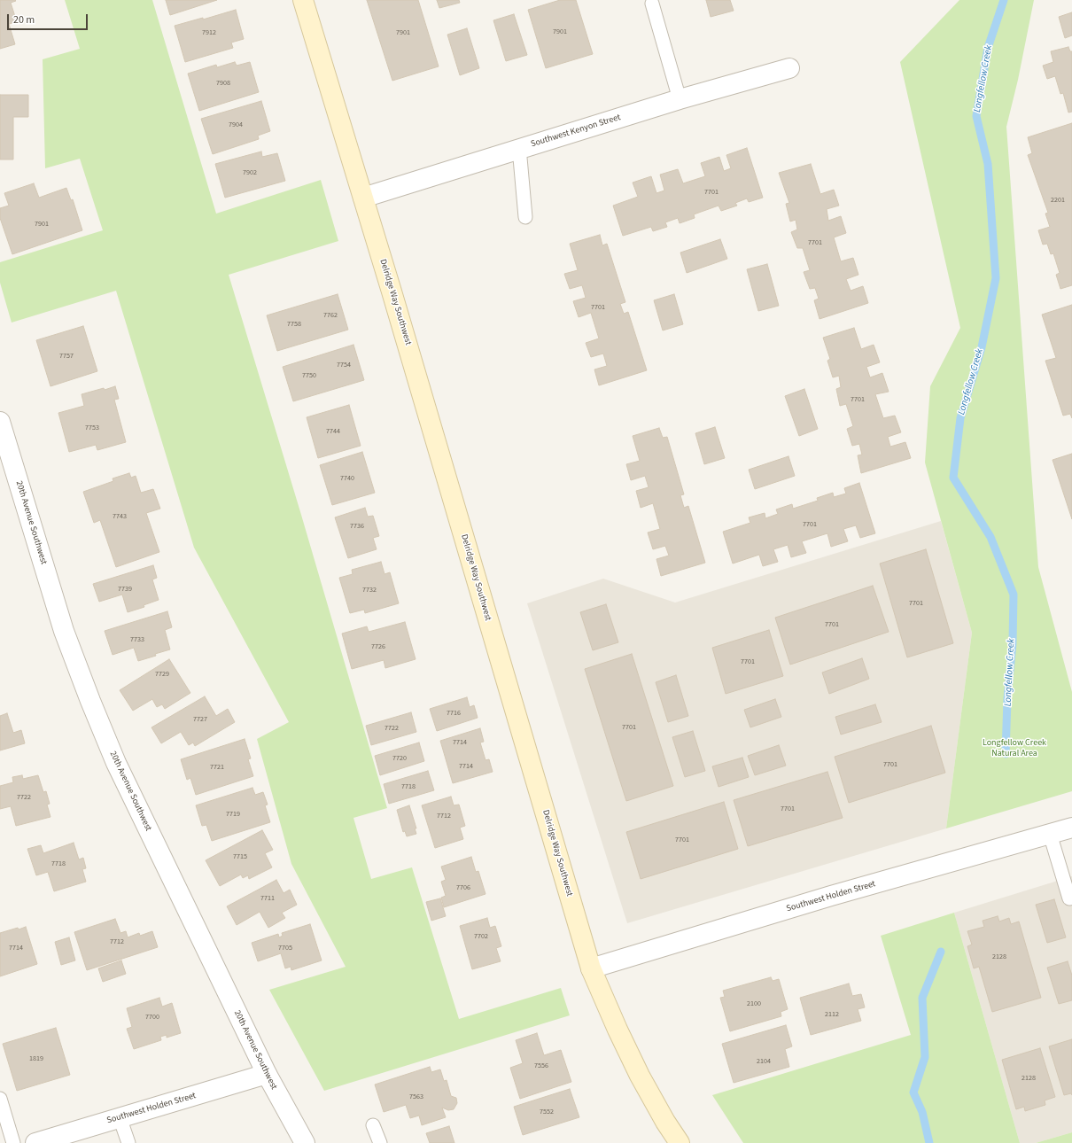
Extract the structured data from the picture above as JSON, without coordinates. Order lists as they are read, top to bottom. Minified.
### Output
{"streets":{"main road":["Delridge Way Southwest"],"street":["Southwest Kenyon Street","20th Avenue Southwest","Southwest Holden Street"]},"crossings":[["Southwest Kenyon Street","Delridge Way Southwest"],["Delridge Way Southwest","Southwest Holden Street"],["20th Avenue Southwest","Southwest Holden Street"]],"water":["Longfellow Creek"],"parks":["Longfellow Creek Natural Area"],"house_numbers":["7901","7912","7901","7908","7904","7902","7701","2201","7901","7701","7701","7762","7758","7757","7754","7750","7701","7753","7744","7740","7743","7701","7736","7739","7732","7701","7701","7733","7726","7701","7729","7716","7727","7701","7722","7714","7720","7701","7714","7721","7718","7722","7701","7719","7712","7701","7715","7718","7706","7711","7702","7712","7714","7705","2128","2100","2112","7700","1819","2104","7556","2128","7563","7552"],"scale_bar":"20 m"}
